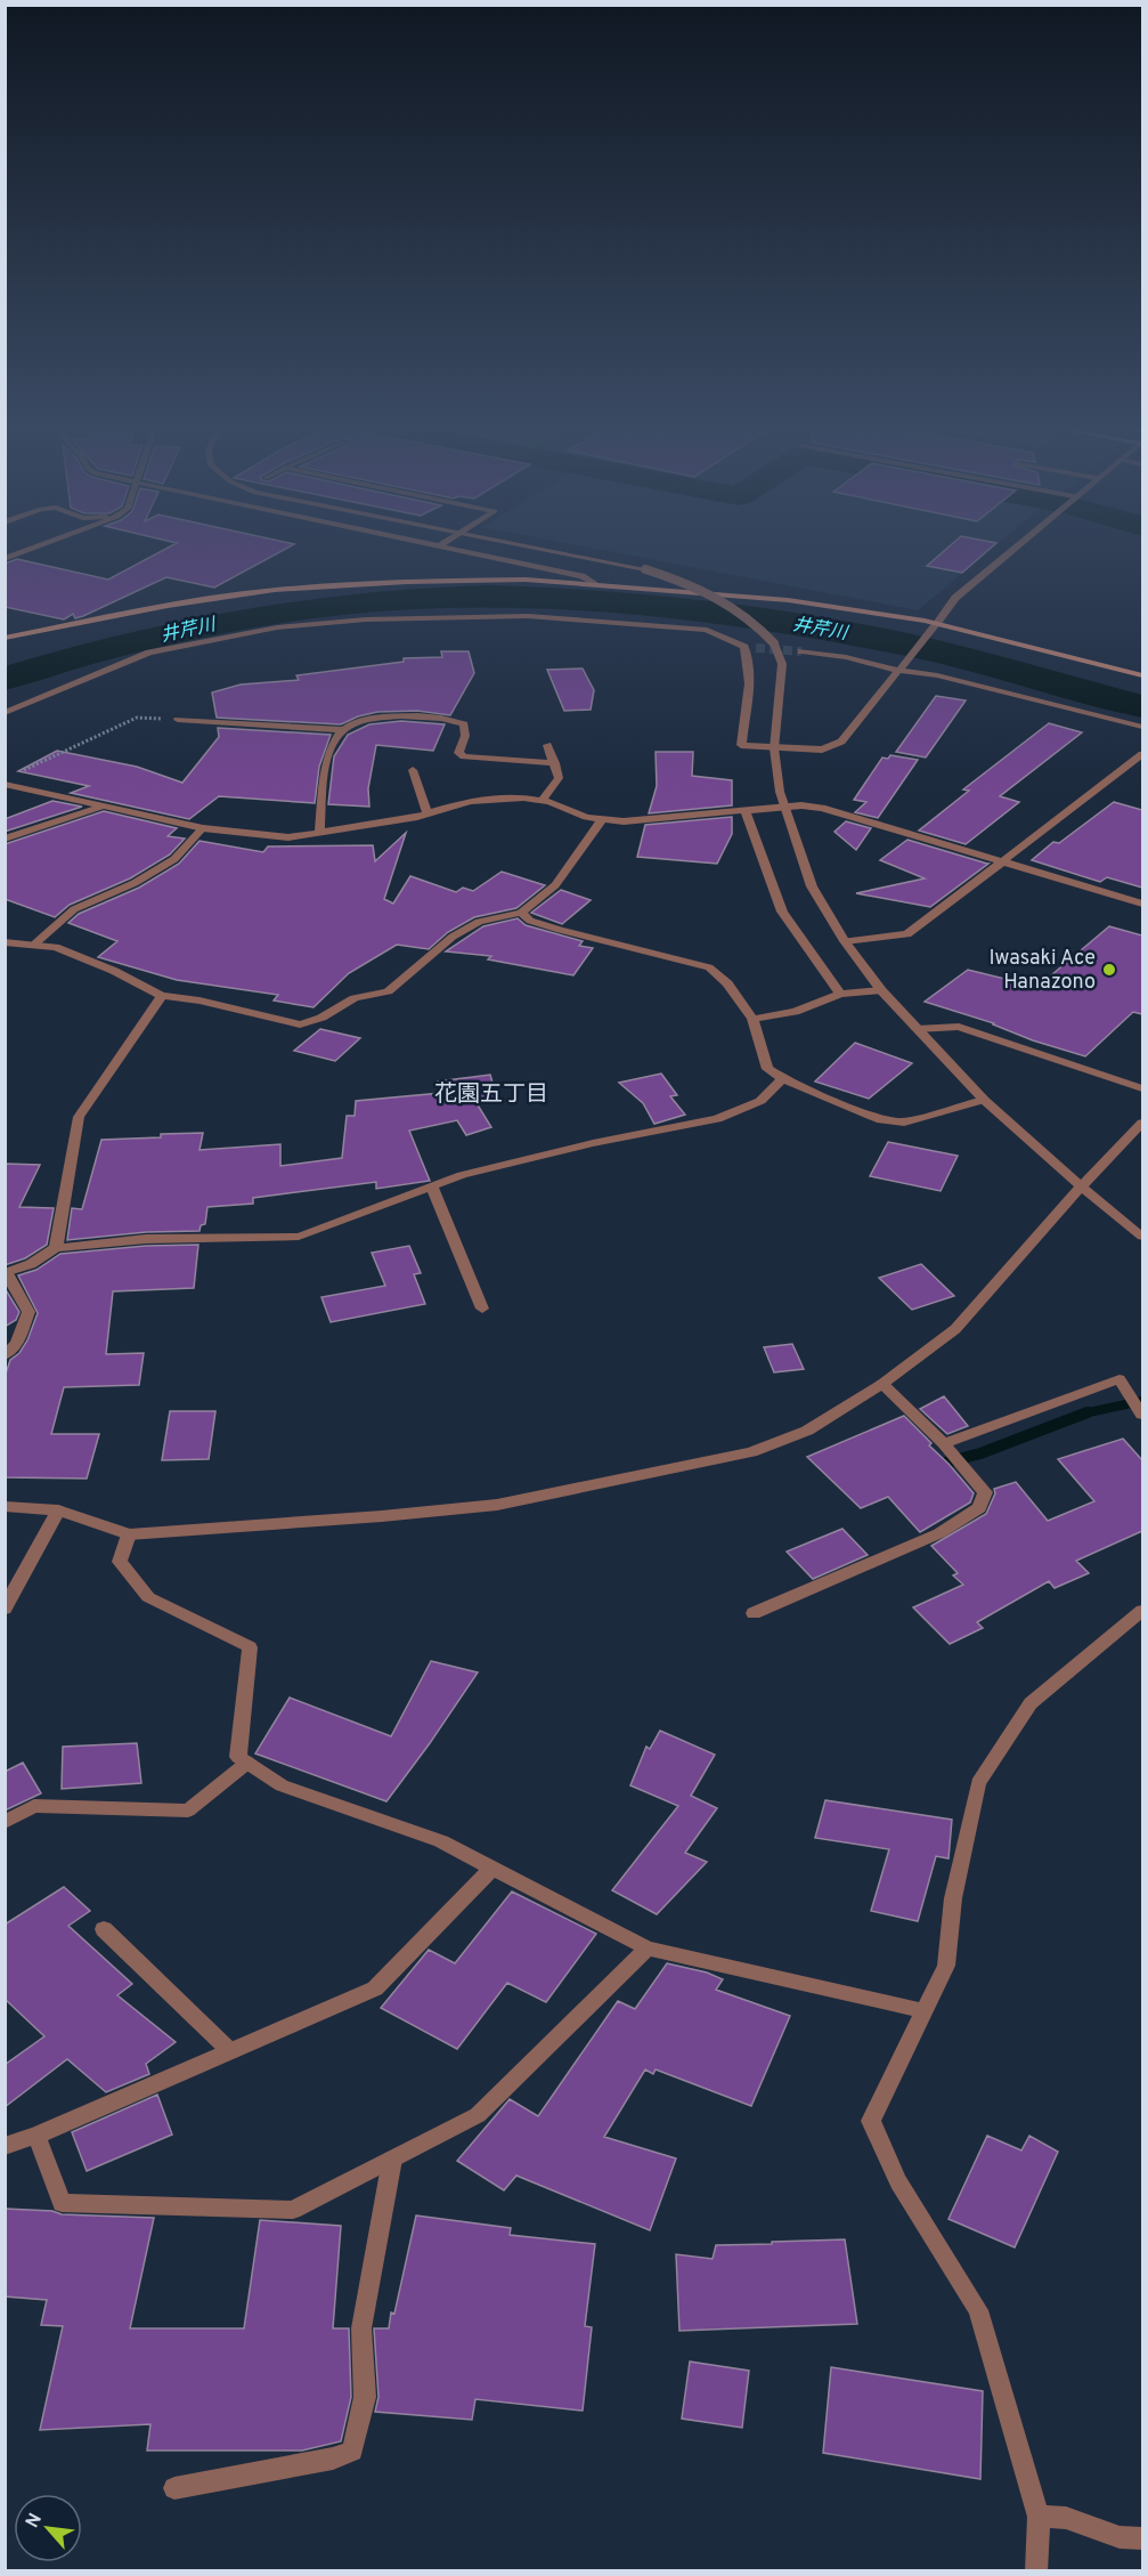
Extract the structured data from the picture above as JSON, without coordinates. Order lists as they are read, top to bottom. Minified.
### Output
{"districts":["花園五丁目"],"water":["井芹川"],"places":["Iwasaki Ace Hanazono"],"north":"top left"}
